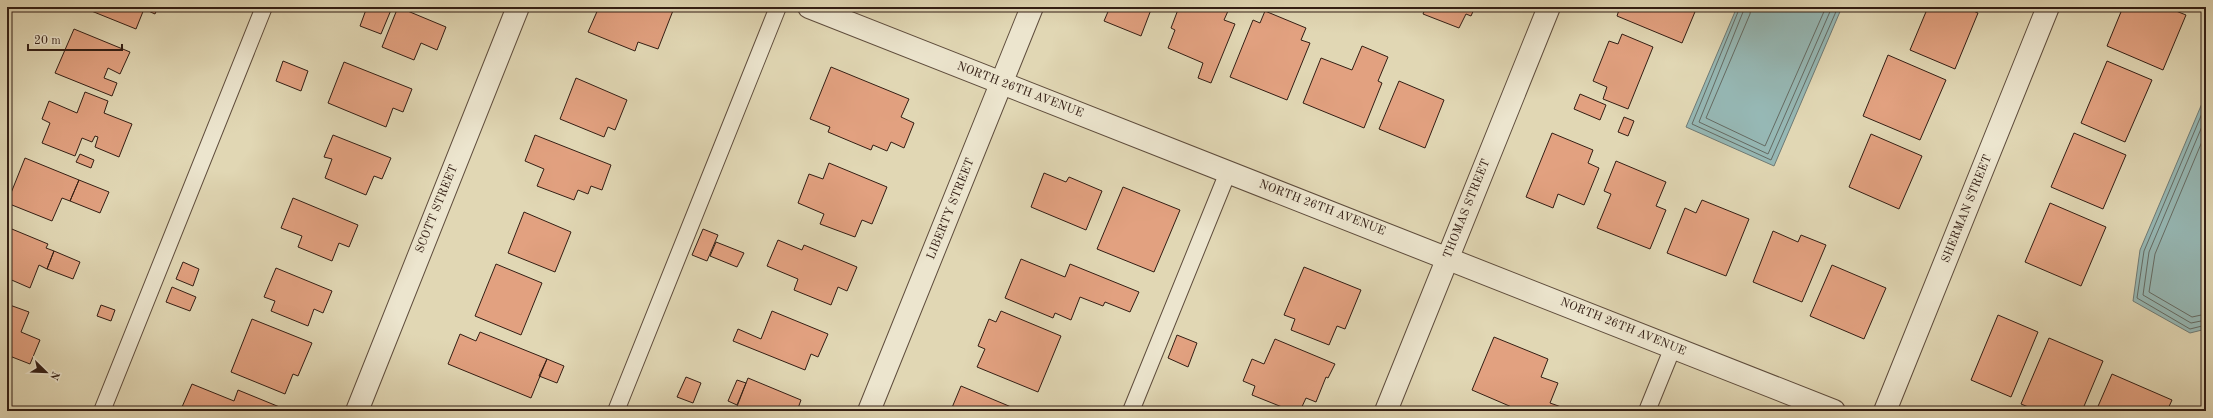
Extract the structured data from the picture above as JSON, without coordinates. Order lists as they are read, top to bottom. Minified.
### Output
{"streets":{"street":["NORTH 26TH AVENUE","SCOTT STREET","LIBERTY STREET","THOMAS STREET","SHERMAN STREET"]},"crossings":[["NORTH 26TH AVENUE","LIBERTY STREET"],["NORTH 26TH AVENUE","THOMAS STREET"]],"scale_bar":"20 m","north":"bottom right"}
